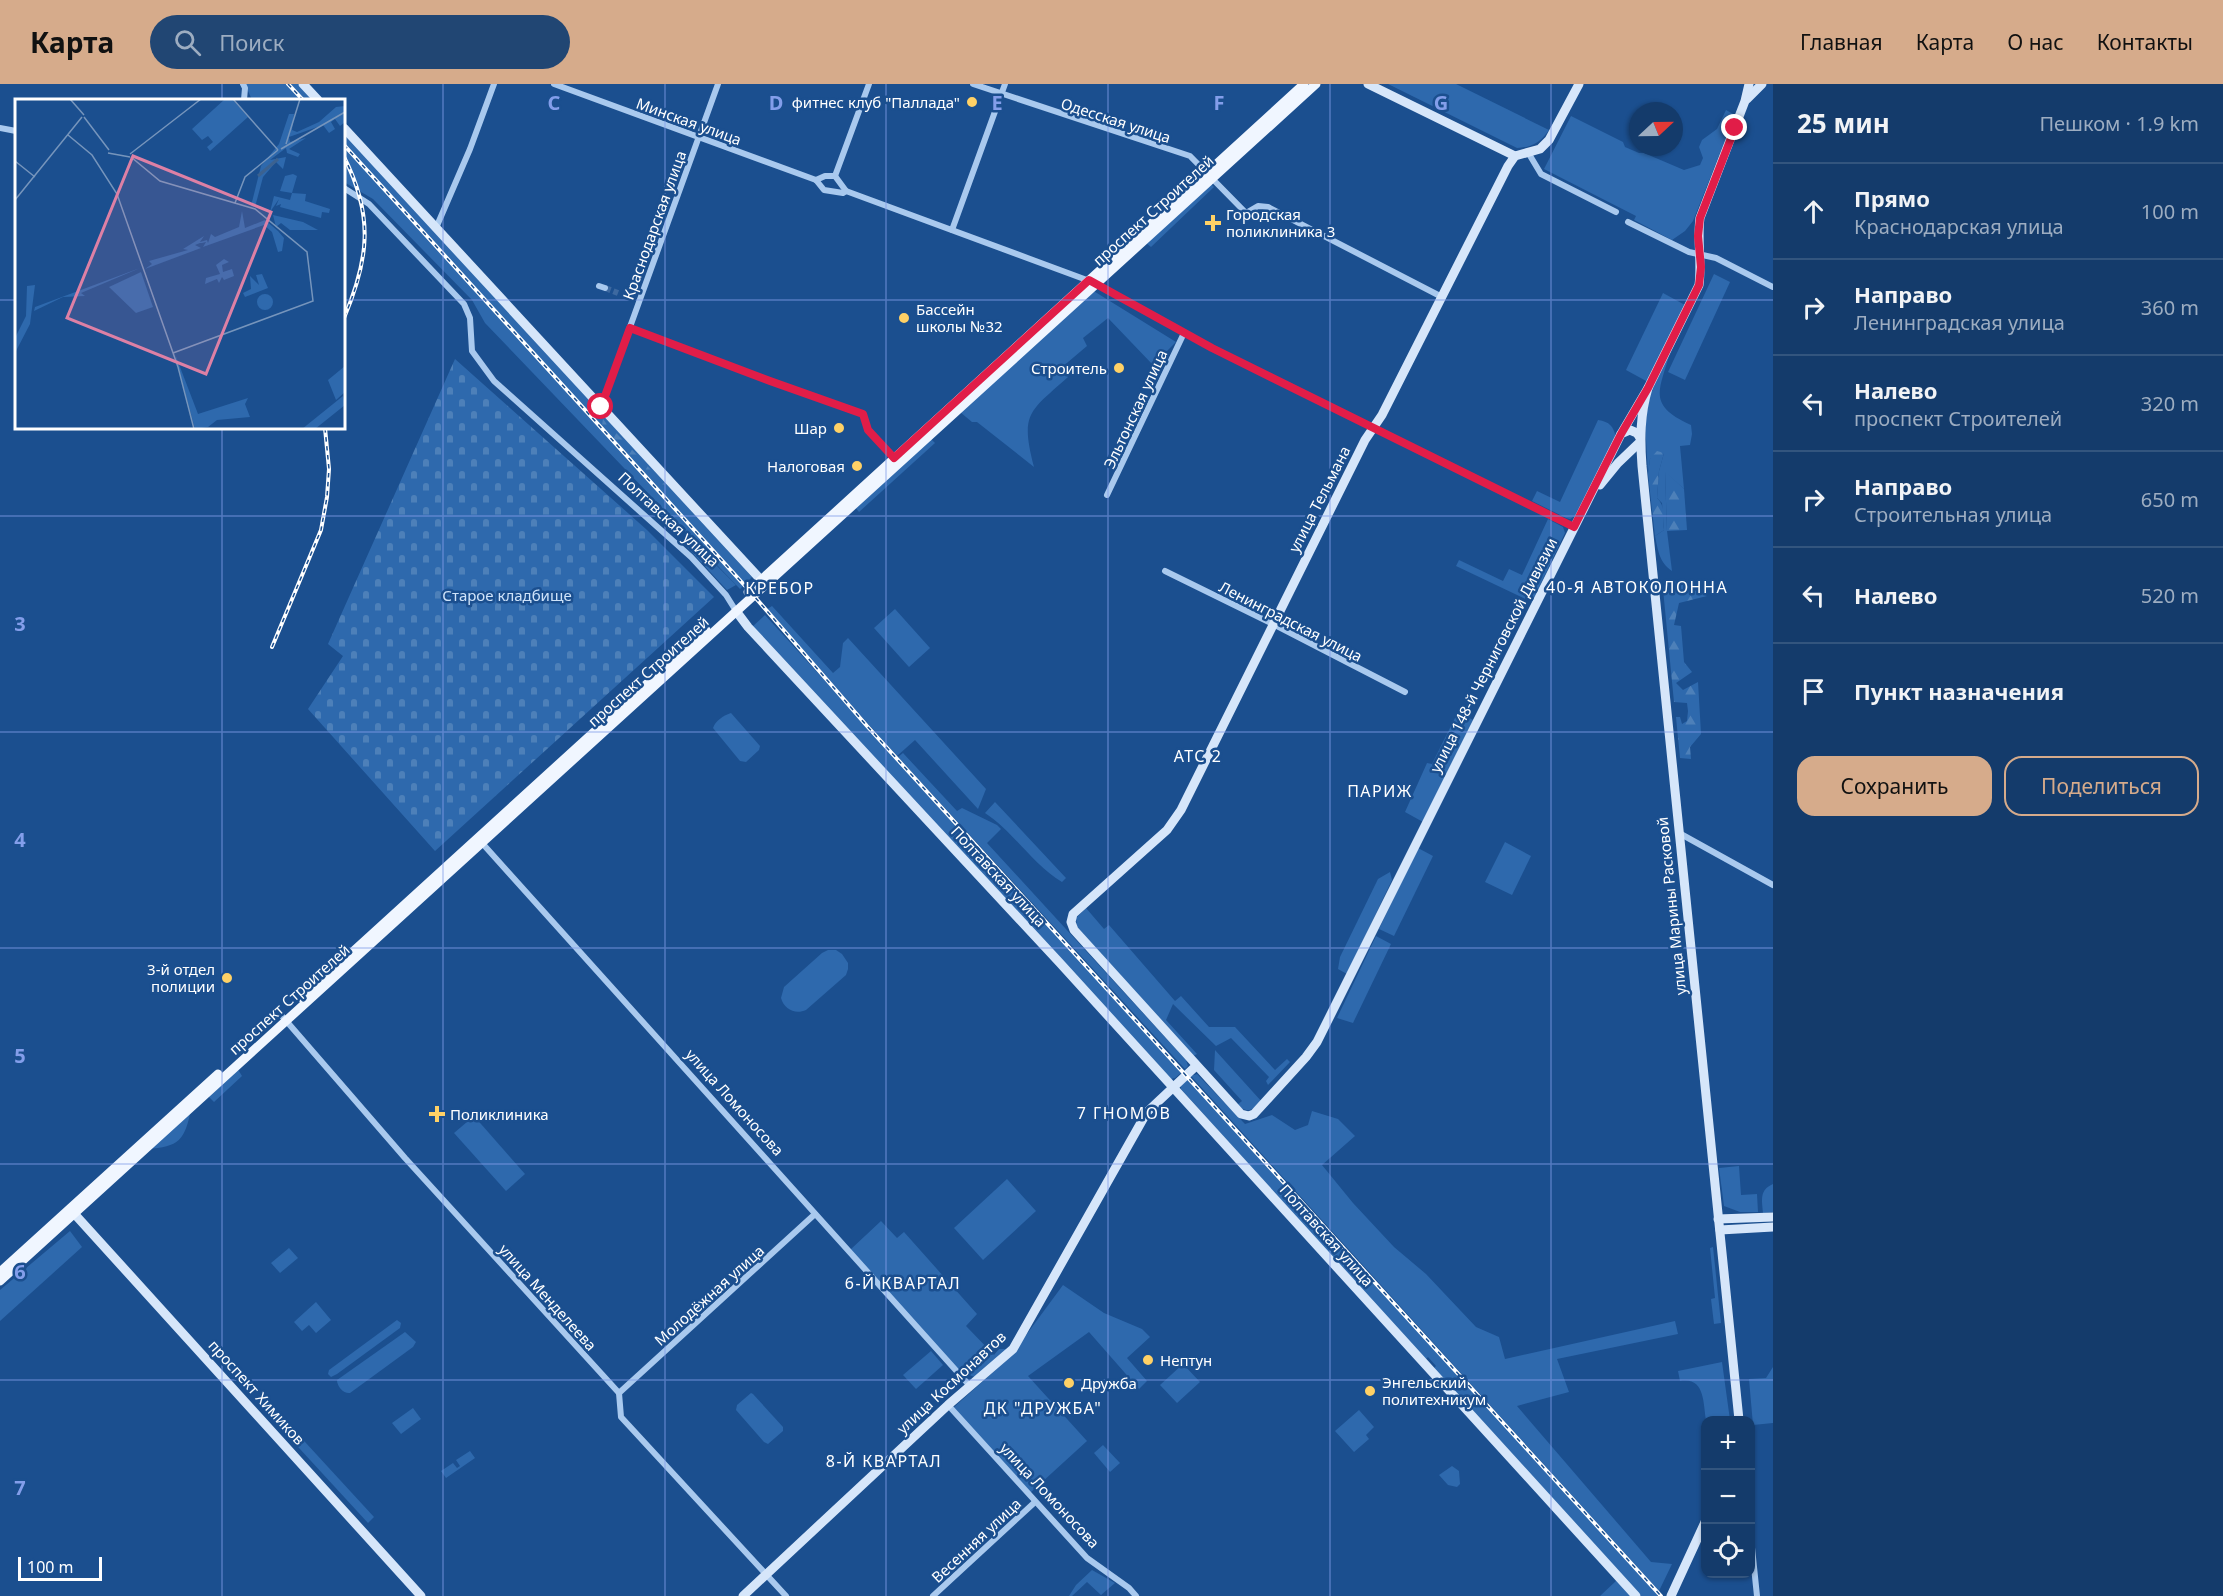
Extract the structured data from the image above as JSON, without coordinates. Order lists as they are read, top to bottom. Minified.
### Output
{"streets":{"main road":["проспект Строителей"],"street":["Одесская улица","Минская улица","Краснодарская улица","Эльтонская улица","улица Тельмана","Полтавская улица","Ленинградская улица","улица 148-й Черниговской Дивизии","улица Марины Расковой","улица Ломоносова","Молодёжная улица","улица Менделеева","улица Космонавтов","проспект Химиков","Весенняя улица"]},"crossings":[["Одесская улица","проспект Строителей"],["Одесская улица","улица Тельмана"],["Минская улица","проспект Строителей"],["Минская улица","Краснодарская улица"],["Минская улица","Эльтонская улица"],["Минская улица","улица Тельмана"],["Минская улица","улица 148-й Черниговской Дивизии"],["проспект Строителей","Полтавская улица"],["проспект Строителей","улица Ломоносова"],["проспект Строителей","улица Менделеева"],["проспект Строителей","проспект Химиков"],["Краснодарская улица","Полтавская улица"],["улица Тельмана","Полтавская улица"],["улица Тельмана","Ленинградская улица"],["Полтавская улица","улица 148-й Черниговской Дивизии"],["Полтавская улица","улица Космонавтов"],["улица 148-й Черниговской Дивизии","улица Марины Расковой"],["улица Ломоносова","Молодёжная улица"],["улица Ломоносова","улица Космонавтов"],["улица Ломоносова","Весенняя улица"],["Молодёжная улица","улица Менделеева"]],"districts":["40-Я АВТОКОЛОННА","КРЕБОР","АТС 2","ПАРИЖ","7 ГНОМОВ","6-Й КВАРТАЛ","ДК \"ДРУЖБА\"","8-Й КВАРТАЛ"],"parks":["Старое кладбище"],"places":{"other":["фитнес клуб \"Паллада\"","Бассейн школы №32","Строитель","Шар","Налоговая","3-й отдел полиции","Нептун","Дружба","Энгельский политехникум"],"health":["Городская поликлиника 3","Поликлиника"]},"scale_bar":"100 m","north":"right","page":{"header":"Карта","search":"Поиск","nav":["Главная","Карта","О нас","Контакты"],"heading":["25 мин","Пешком · 1.9 km"],"list":[["Прямо","Краснодарская улица","100 m"],["Направо","Ленинградская улица","360 m"],["Налево","проспект Строителей","320 m"],["Направо","Строительная улица","650 m"],["Налево","520 m"],"Пункт назначения"],"buttons":["Сохранить","Поделиться"],"map_buttons":["+","−"],"scale":"100 m"},"grid":{"columns":["C","D","E","F","G"],"rows":["3","4","5","6","7"]}}
